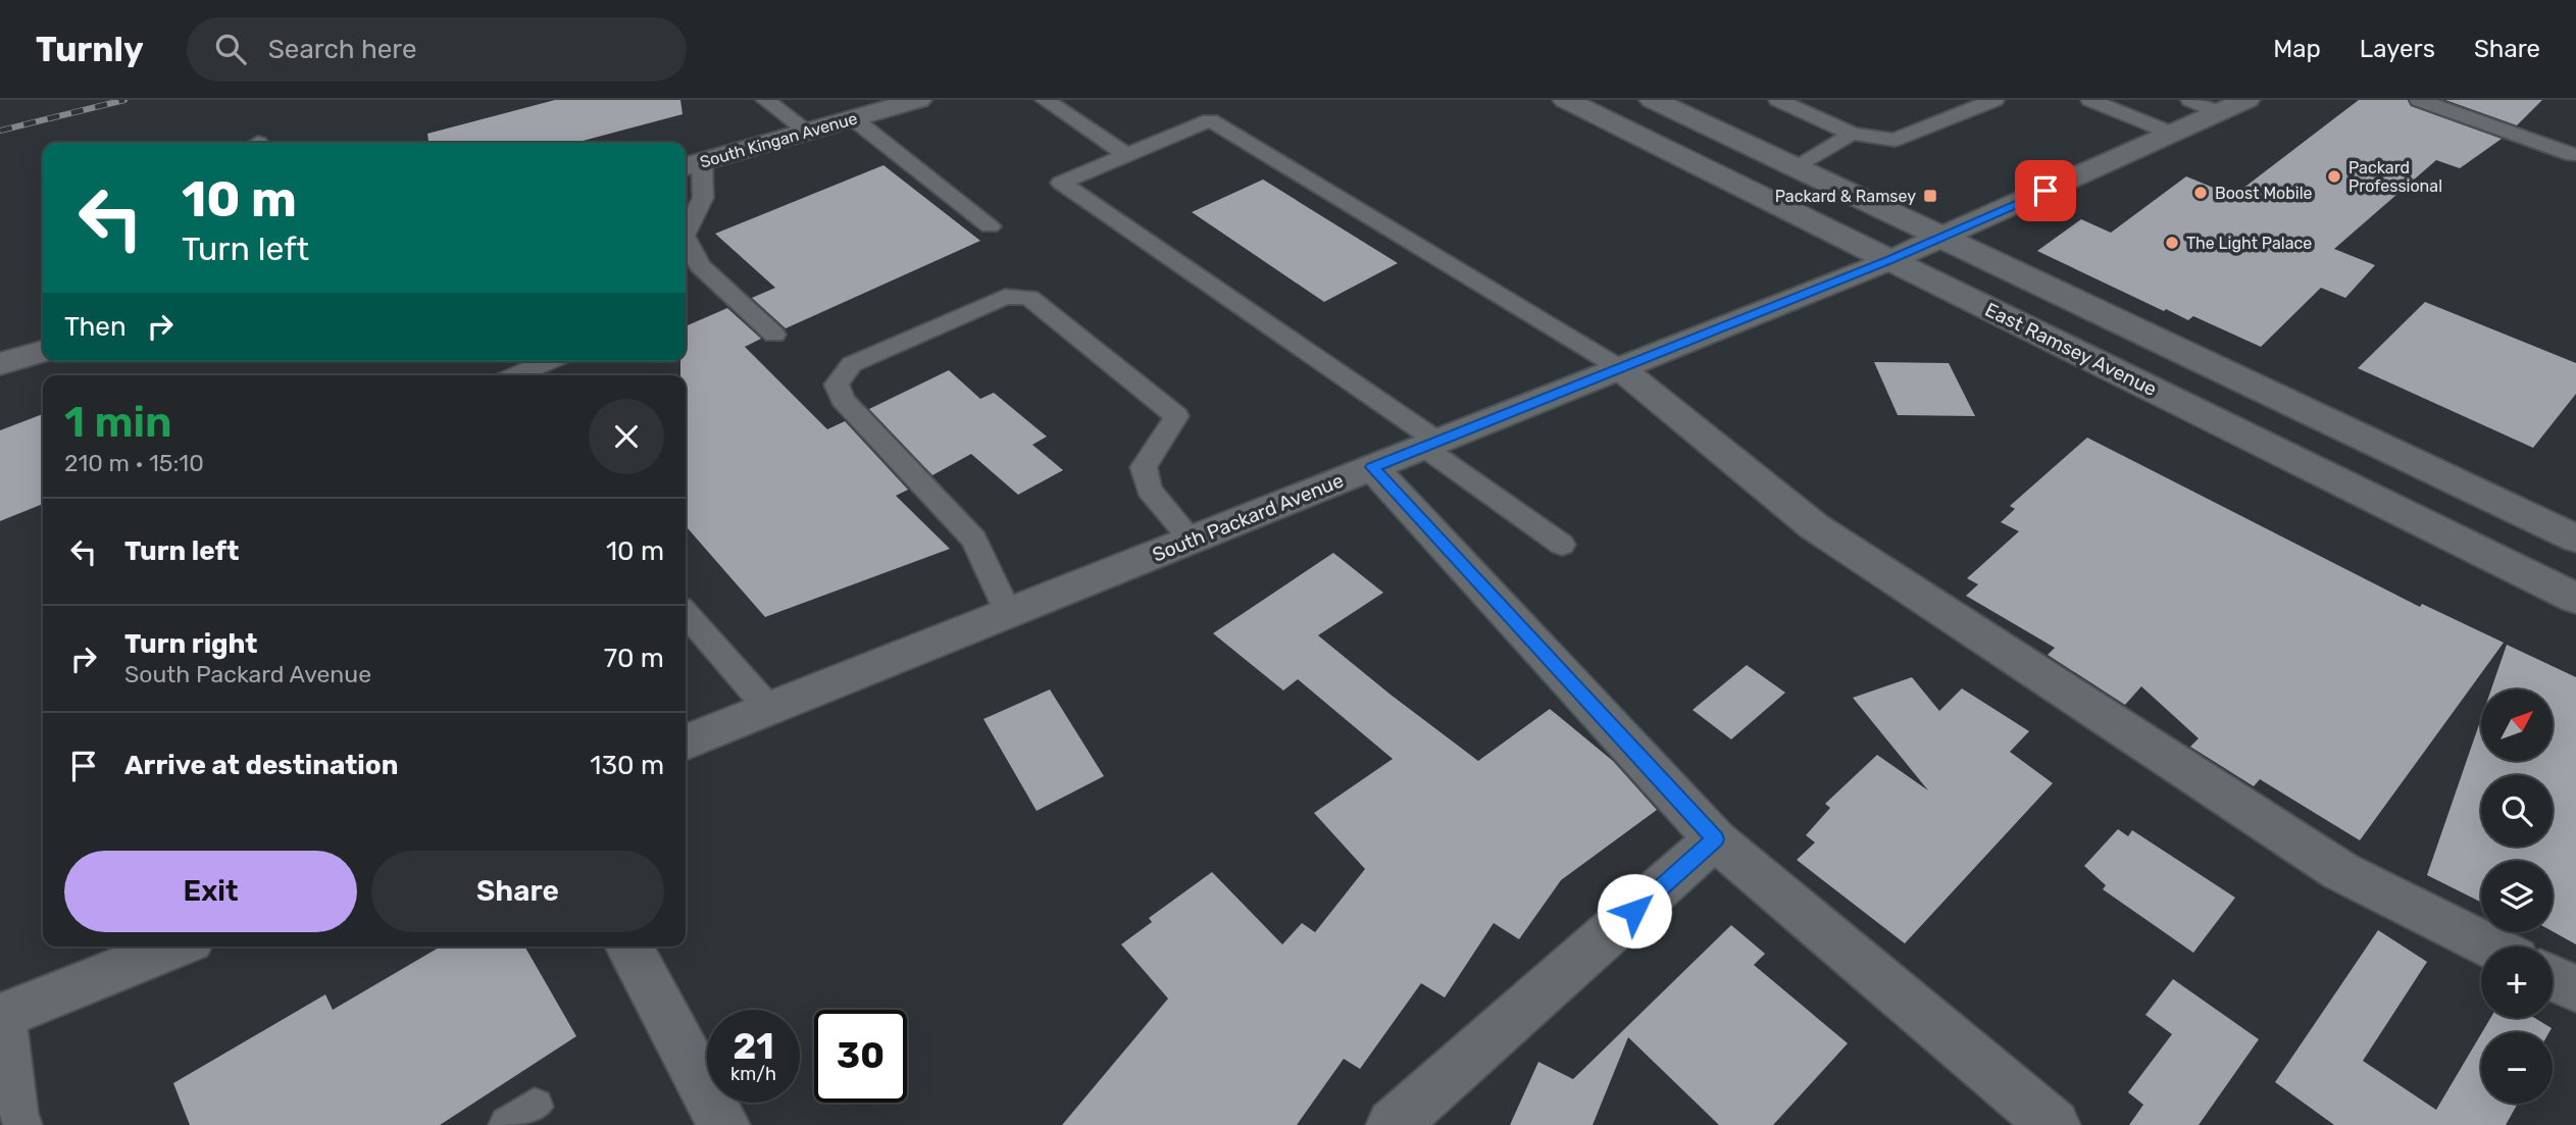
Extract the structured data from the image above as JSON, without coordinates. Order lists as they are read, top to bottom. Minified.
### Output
{"streets":{"street":["South Kingan Avenue","East Ramsey Avenue","South Packard Avenue"]},"crossings":[["East Ramsey Avenue","South Packard Avenue"]],"places":{"other":["Packard Professional","Boost Mobile","The Light Palace"],"transit":["Packard & Ramsey"]},"north":"top right","page":{"header":"Turnly","search":"Search here","nav":["Map","Layers","Share"],"turn":["10 m","Turn left"],"then":"Then","heading":["1 min","210 m · 15:10"],"list":[{"name":"Turn left","value":"10 m"},{"name":"Turn right","note":"South Packard Avenue","value":"70 m"},{"name":"Arrive at destination","value":"130 m"}],"map_buttons":["+","−"],"buttons":["Exit","Share"],"speed":"21 km/h","limit":"30"}}
